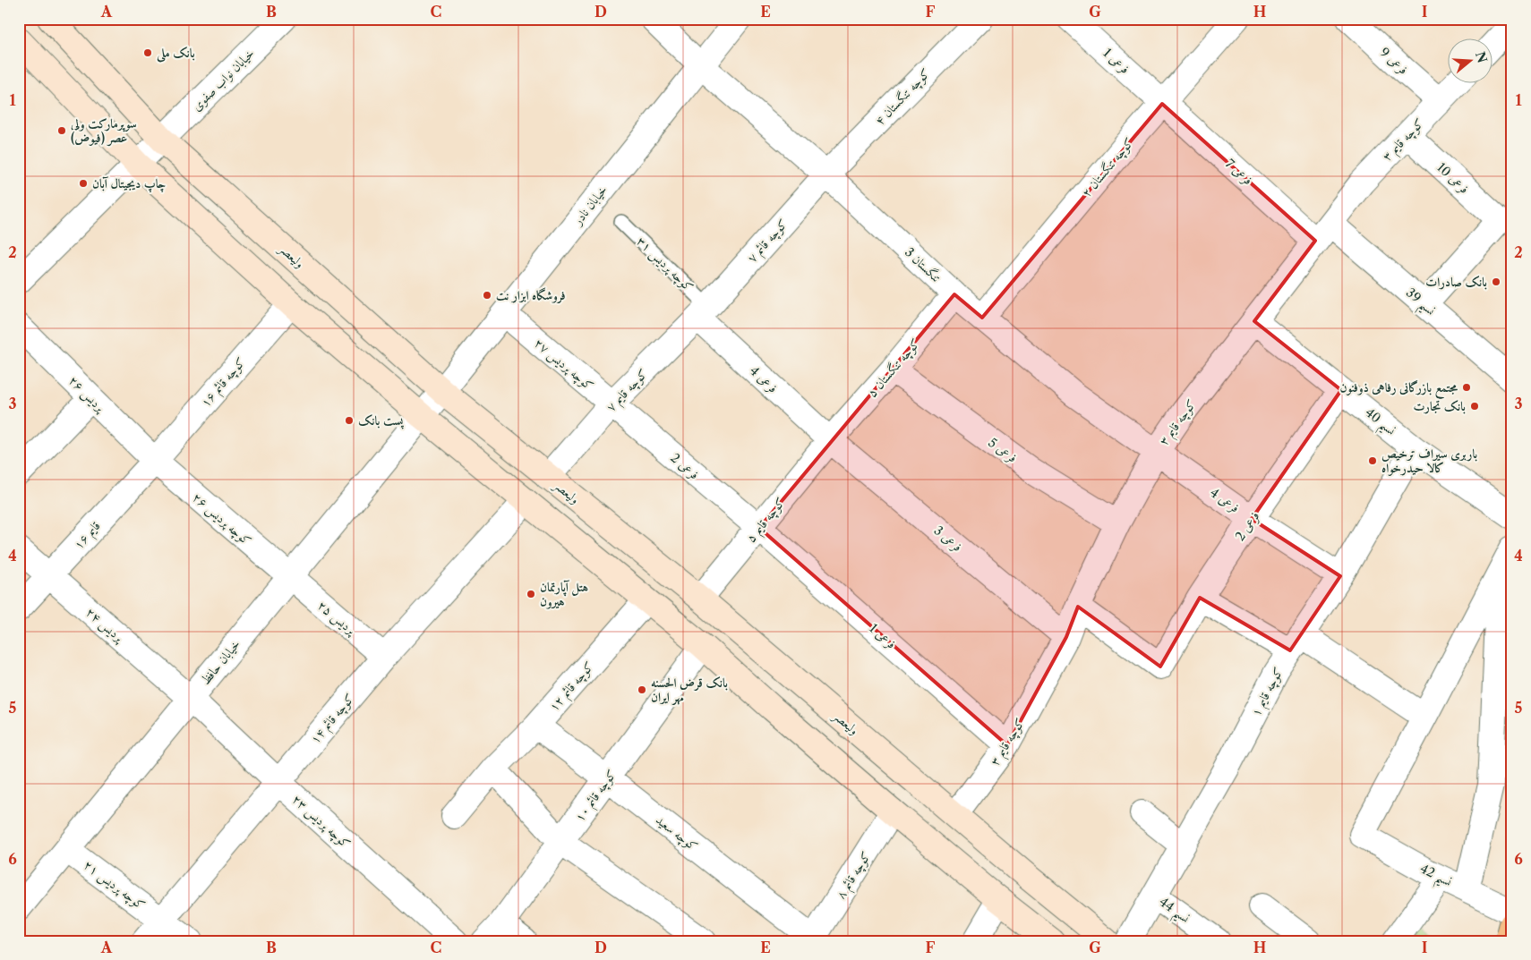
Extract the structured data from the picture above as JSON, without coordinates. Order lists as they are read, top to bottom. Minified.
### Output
{"streets":{"main road":["ولیعصر"],"street":["فرعی 1","فرعی 9","خیابان نواب صفوی","کوچه تنگستان ۴","کوچه قایم ۳","کوچه تنگستان ۲","فرعی 7","فرعی 10","خیابان نادر","کوچه قائم ۷","تنگستان 3","نسیم 39","کوچه پردیس ۲۷","کوچه تنگستان ۵","فرعی 4","کوچه قائم ۱۶","کوچه قایم ۷","پردیس ۲۶","نسیم 40","فرعی 5","فرعی 2","کوچه پردیس ۲۶","کوچه قایم ۵","قایم ۱۶","فرعی 3","پردیس ۲۵","پردیس ۲۴","خیابان حافظ","کوچه قائم ۱۲","کوچه قایم ۱","کوچه قائم ۱۴","کوچه قائم ۱۰","کوچه پردیس ۲۳","کوچه سعید","کوچه قائم ۸","نسیم 42","کوچه پردیس ۲۱","نسیم 44"],"lane":["کوچه پردیس ۳۱"]},"crossings":[["فرعی 1","کوچه قایم ۳"],["فرعی 1","کوچه تنگستان ۲"],["فرعی 1","فرعی 7"],["فرعی 1","فرعی 2"],["فرعی 1","کوچه قایم ۵"],["فرعی 9","کوچه قایم ۳"],["خیابان نواب صفوی","ولیعصر"],["کوچه تنگستان ۴","کوچه قائم ۷"],["کوچه تنگستان ۴","تنگستان 3"],["کوچه قایم ۳","فرعی 7"],["کوچه قایم ۳","فرعی 10"],["کوچه قایم ۳","ولیعصر"],["کوچه قایم ۳","تنگستان 3"],["کوچه قایم ۳","نسیم 39"],["کوچه قایم ۳","فرعی 4"],["کوچه قایم ۳","نسیم 40"],["کوچه قایم ۳","فرعی 5"],["کوچه قایم ۳","فرعی 2"],["کوچه قایم ۳","فرعی 3"],["کوچه تنگستان ۲","فرعی 7"],["کوچه تنگستان ۲","تنگستان 3"],["فرعی 7","نسیم 39"],["فرعی 10","نسیم 39"],["خیابان نادر","ولیعصر"],["خیابان نادر","تنگستان 3"],["خیابان نادر","خیابان حافظ"],["کوچه قائم ۷","کوچه پردیس ۳۱"],["کوچه قائم ۷","تنگستان 3"],["کوچه قائم ۷","فرعی 4"],["کوچه قائم ۷","کوچه قایم ۷"],["ولیعصر","کوچه قایم ۷"],["ولیعصر","کوچه قایم ۵"],["کوچه پردیس ۳۱","فرعی 4"],["کوچه پردیس ۳۱","کوچه قایم ۷"],["تنگستان 3","کوچه تنگستان ۵"],["تنگستان 3","فرعی 4"],["کوچه پردیس ۲۷","کوچه قایم ۷"],["کوچه پردیس ۲۷","فرعی 2"],["کوچه تنگستان ۵","فرعی 4"],["کوچه تنگستان ۵","فرعی 5"],["کوچه تنگستان ۵","کوچه قایم ۵"],["کوچه تنگستان ۵","فرعی 3"],["فرعی 4","کوچه قایم ۷"],["فرعی 4","فرعی 2"],["فرعی 4","کوچه قایم ۵"],["فرعی 4","فرعی 3"],["فرعی 4","کوچه قایم ۱"],["کوچه قائم ۱۶","پردیس ۲۶"],["کوچه قائم ۱۶","کوچه پردیس ۲۶"],["کوچه قائم ۱۶","قایم ۱۶"],["کوچه قایم ۷","فرعی 2"],["پردیس ۲۶","کوچه پردیس ۲۶"],["پردیس ۲۶","قایم ۱۶"],["نسیم 40","فرعی 2"],["نسیم 40","کوچه قایم ۱"],["فرعی 2","کوچه قایم ۵"],["کوچه پردیس ۲۶","قایم ۱۶"],["کوچه پردیس ۲۶","پردیس ۲۵"],["کوچه پردیس ۲۶","خیابان حافظ"],["کوچه قایم ۵","فرعی 3"],["قایم ۱۶","پردیس ۲۴"],["پردیس ۲۵","خیابان حافظ"],["پردیس ۲۵","کوچه قائم ۱۴"],["پردیس ۲۴","خیابان حافظ"],["پردیس ۲۴","کوچه پردیس ۲۳"],["خیابان حافظ","کوچه پردیس ۲۳"],["خیابان حافظ","کوچه پردیس ۲۱"],["کوچه قائم ۱۲","کوچه سعید"],["کوچه قایم ۱","نسیم 44"],["کوچه قائم ۱۴","کوچه پردیس ۲۳"],["کوچه قائم ۱۴","کوچه پردیس ۲۱"],["کوچه قائم ۱۰","کوچه سعید"],["کوچه سعید","کوچه قائم ۸"]],"places":["بانک ملی","سوپرمارکت ولی عصر (فیوض)","چاپ دیجیتال آبان","بانک صادرات","فروشگاه ابزار نت","مجتمع بازرگانی رفاهی ذوفنون","بانک تجارت","پست بانک","باربری سیراف ترخیص کالا حیدرخواه","هتل آپارتمان هیرون","بانک قرض الحسنه مهر ایران"],"north":"right","grid":{"columns":["A","B","C","D","E","F","G","H","I"],"rows":["1","2","3","4","5","6"]}}
